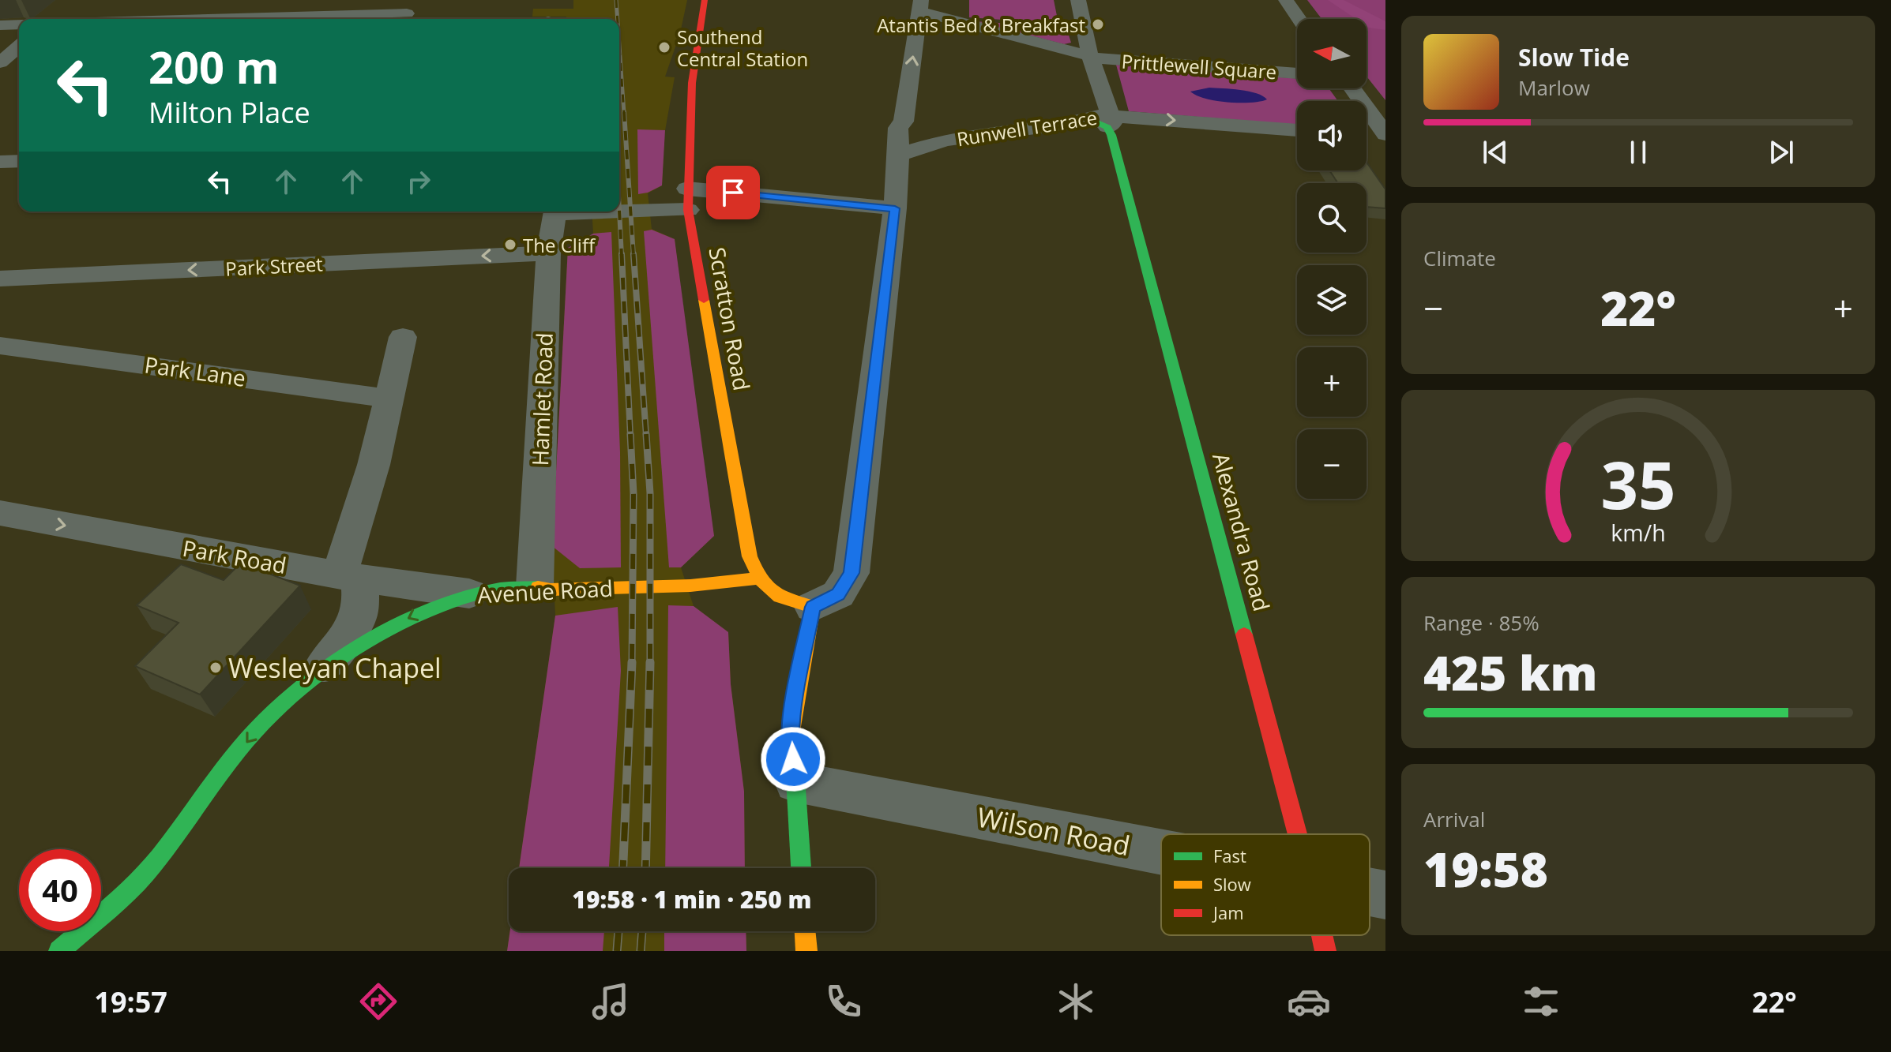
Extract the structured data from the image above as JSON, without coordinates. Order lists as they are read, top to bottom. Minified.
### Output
{"streets":{"street":["Prittlewell Square","Runwell Terrace","Park Street","Scratton Road","Park Lane","Hamlet Road","Alexandra Road","Park Road","Avenue Road","Wilson Road"]},"crossings":[["Prittlewell Square","Alexandra Road"],["Runwell Terrace","Alexandra Road"],["Park Street","Hamlet Road"],["Scratton Road","Hamlet Road"],["Scratton Road","Avenue Road"],["Hamlet Road","Avenue Road"],["Park Road","Avenue Road"]],"one_way":["Runwell Terrace","Park Road","Avenue Road"],"places":["Atantis Bed & Breakfast","Southend Central Station","The Cliff","Wesleyan Chapel"],"legend":["Fast","Slow","Jam"],"north":"left","page":{"map_buttons":["+","−"],"turn":["200 m","Milton Place"],"song":["Slow Tide","Marlow"],"tile":["Climate",["Range · 85%","425 km"],["Arrival","19:58"]],"heat":["−","22°","+"],"limit":"40","trip":"19:58 · 1 min · 250 m","tabs":["19:57","22°"],"gauge":["35","km/h"]}}
